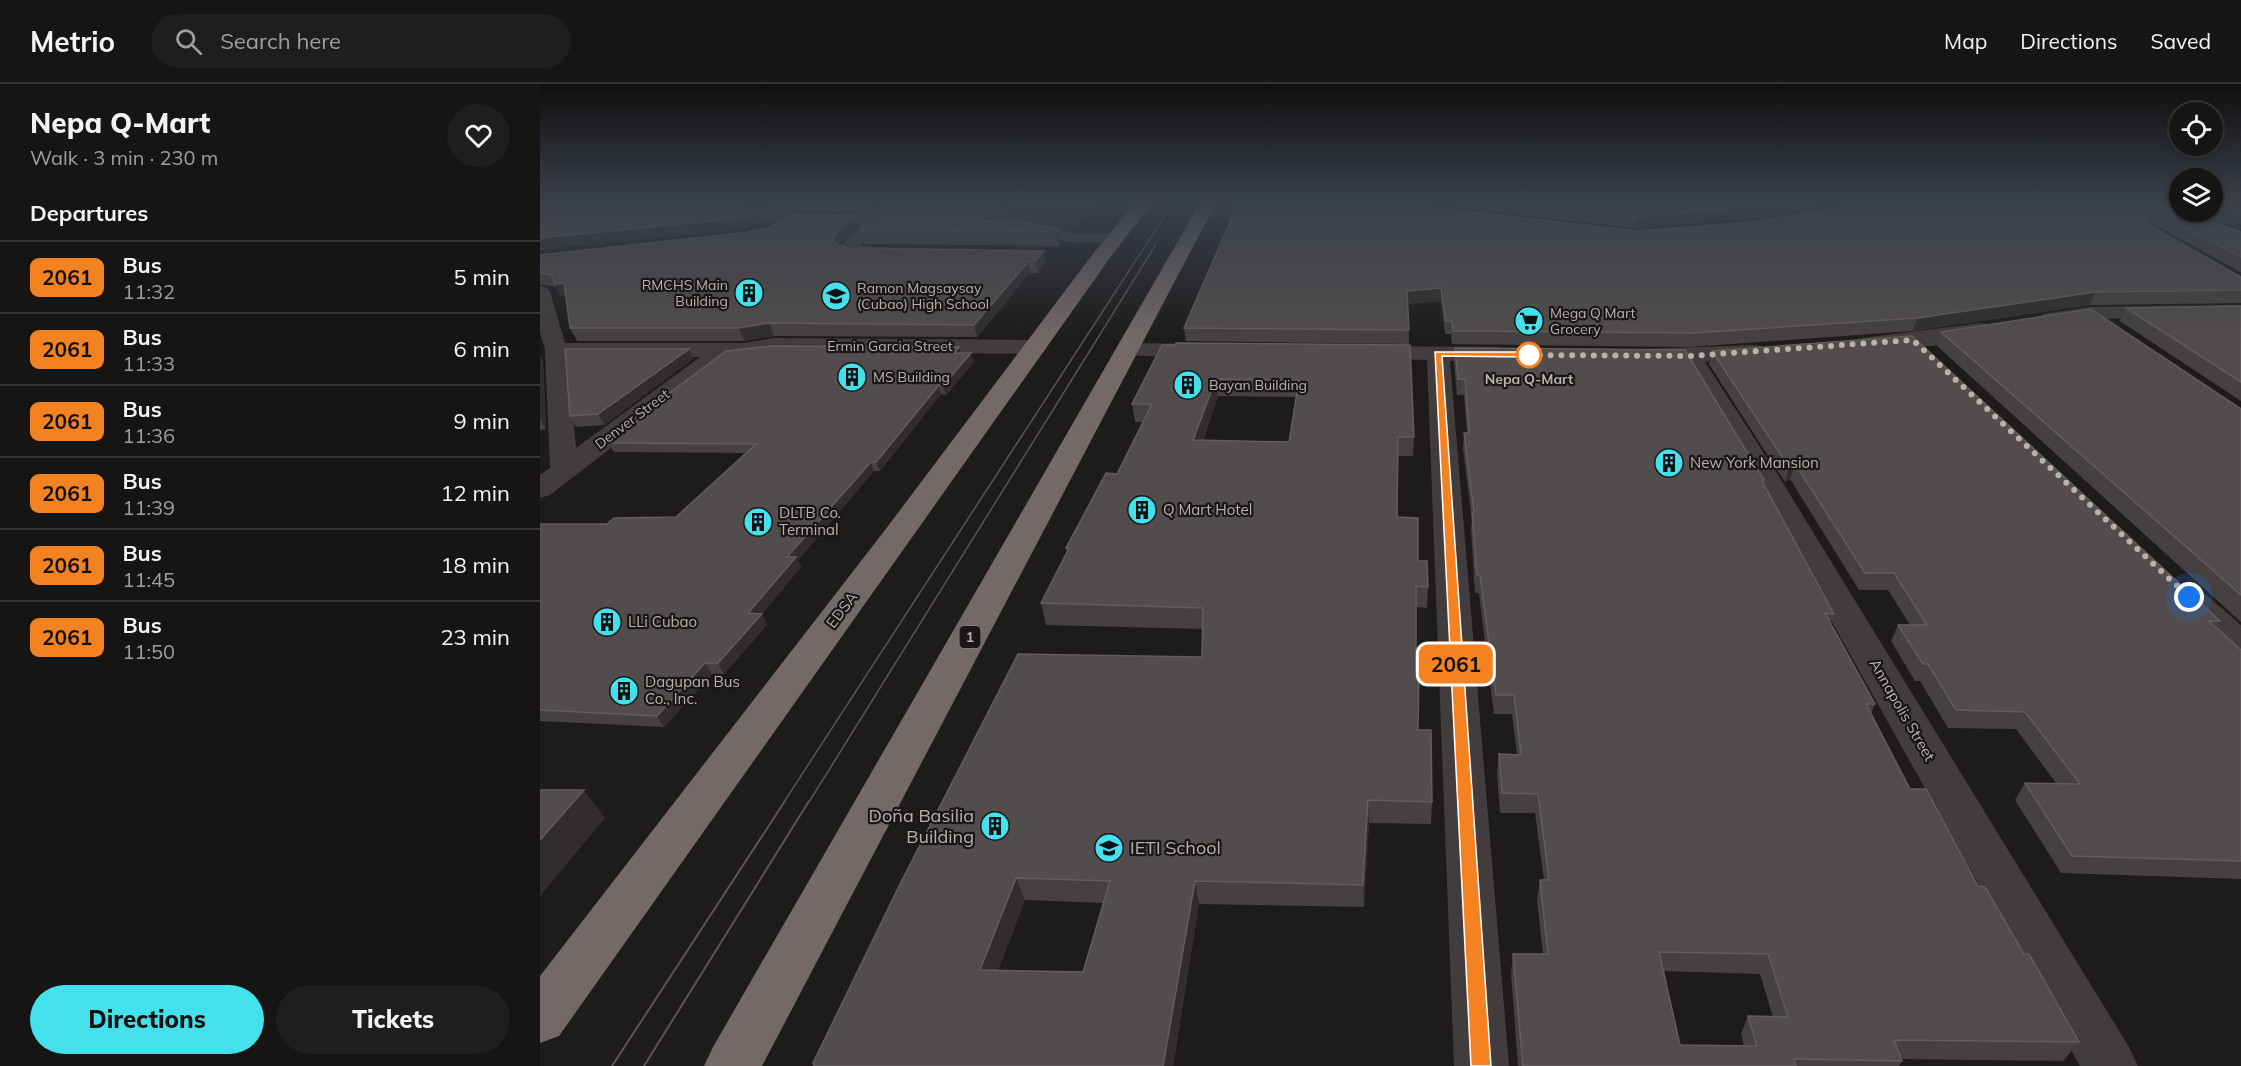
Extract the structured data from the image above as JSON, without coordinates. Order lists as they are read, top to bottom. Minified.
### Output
{"streets":{"highway":["EDSA","1"],"street":["Ermin Garcia Street","Denver Street","Annapolis Street"]},"crossings":[["Ermin Garcia Street","Denver Street"],["Ermin Garcia Street","EDSA"]],"places":{"building":["RMCHS Main Building","MS Building","Bayan Building","New York Mansion","Q Mart Hotel","DLTB Co. Terminal","LLi Cubao","Dagupan Bus Co., Inc.","Doña Basilia Building"],"school or university":["Ramon Magsaysay (Cubao) High School","IETI School"],"supermarket":["Mega Q Mart Grocery"],"other":["Nepa Q-Mart"]},"lines":["bus line 2061"],"page":{"header":"Metrio","search":"Search here","nav":["Map","Directions","Saved"],"heading":[["Nepa Q-Mart","Walk · 3 min · 230 m"],"Departures"],"on_map":"2061","list":[{"mark":"2061","name":"Bus","note":"11:32","value":"5 min"},{"mark":"2061","name":"Bus","note":"11:33","value":"6 min"},{"mark":"2061","name":"Bus","note":"11:36","value":"9 min"},{"mark":"2061","name":"Bus","note":"11:39","value":"12 min"},{"mark":"2061","name":"Bus","note":"11:45","value":"18 min"},{"mark":"2061","name":"Bus","note":"11:50","value":"23 min"}],"buttons":["Directions","Tickets"]}}
